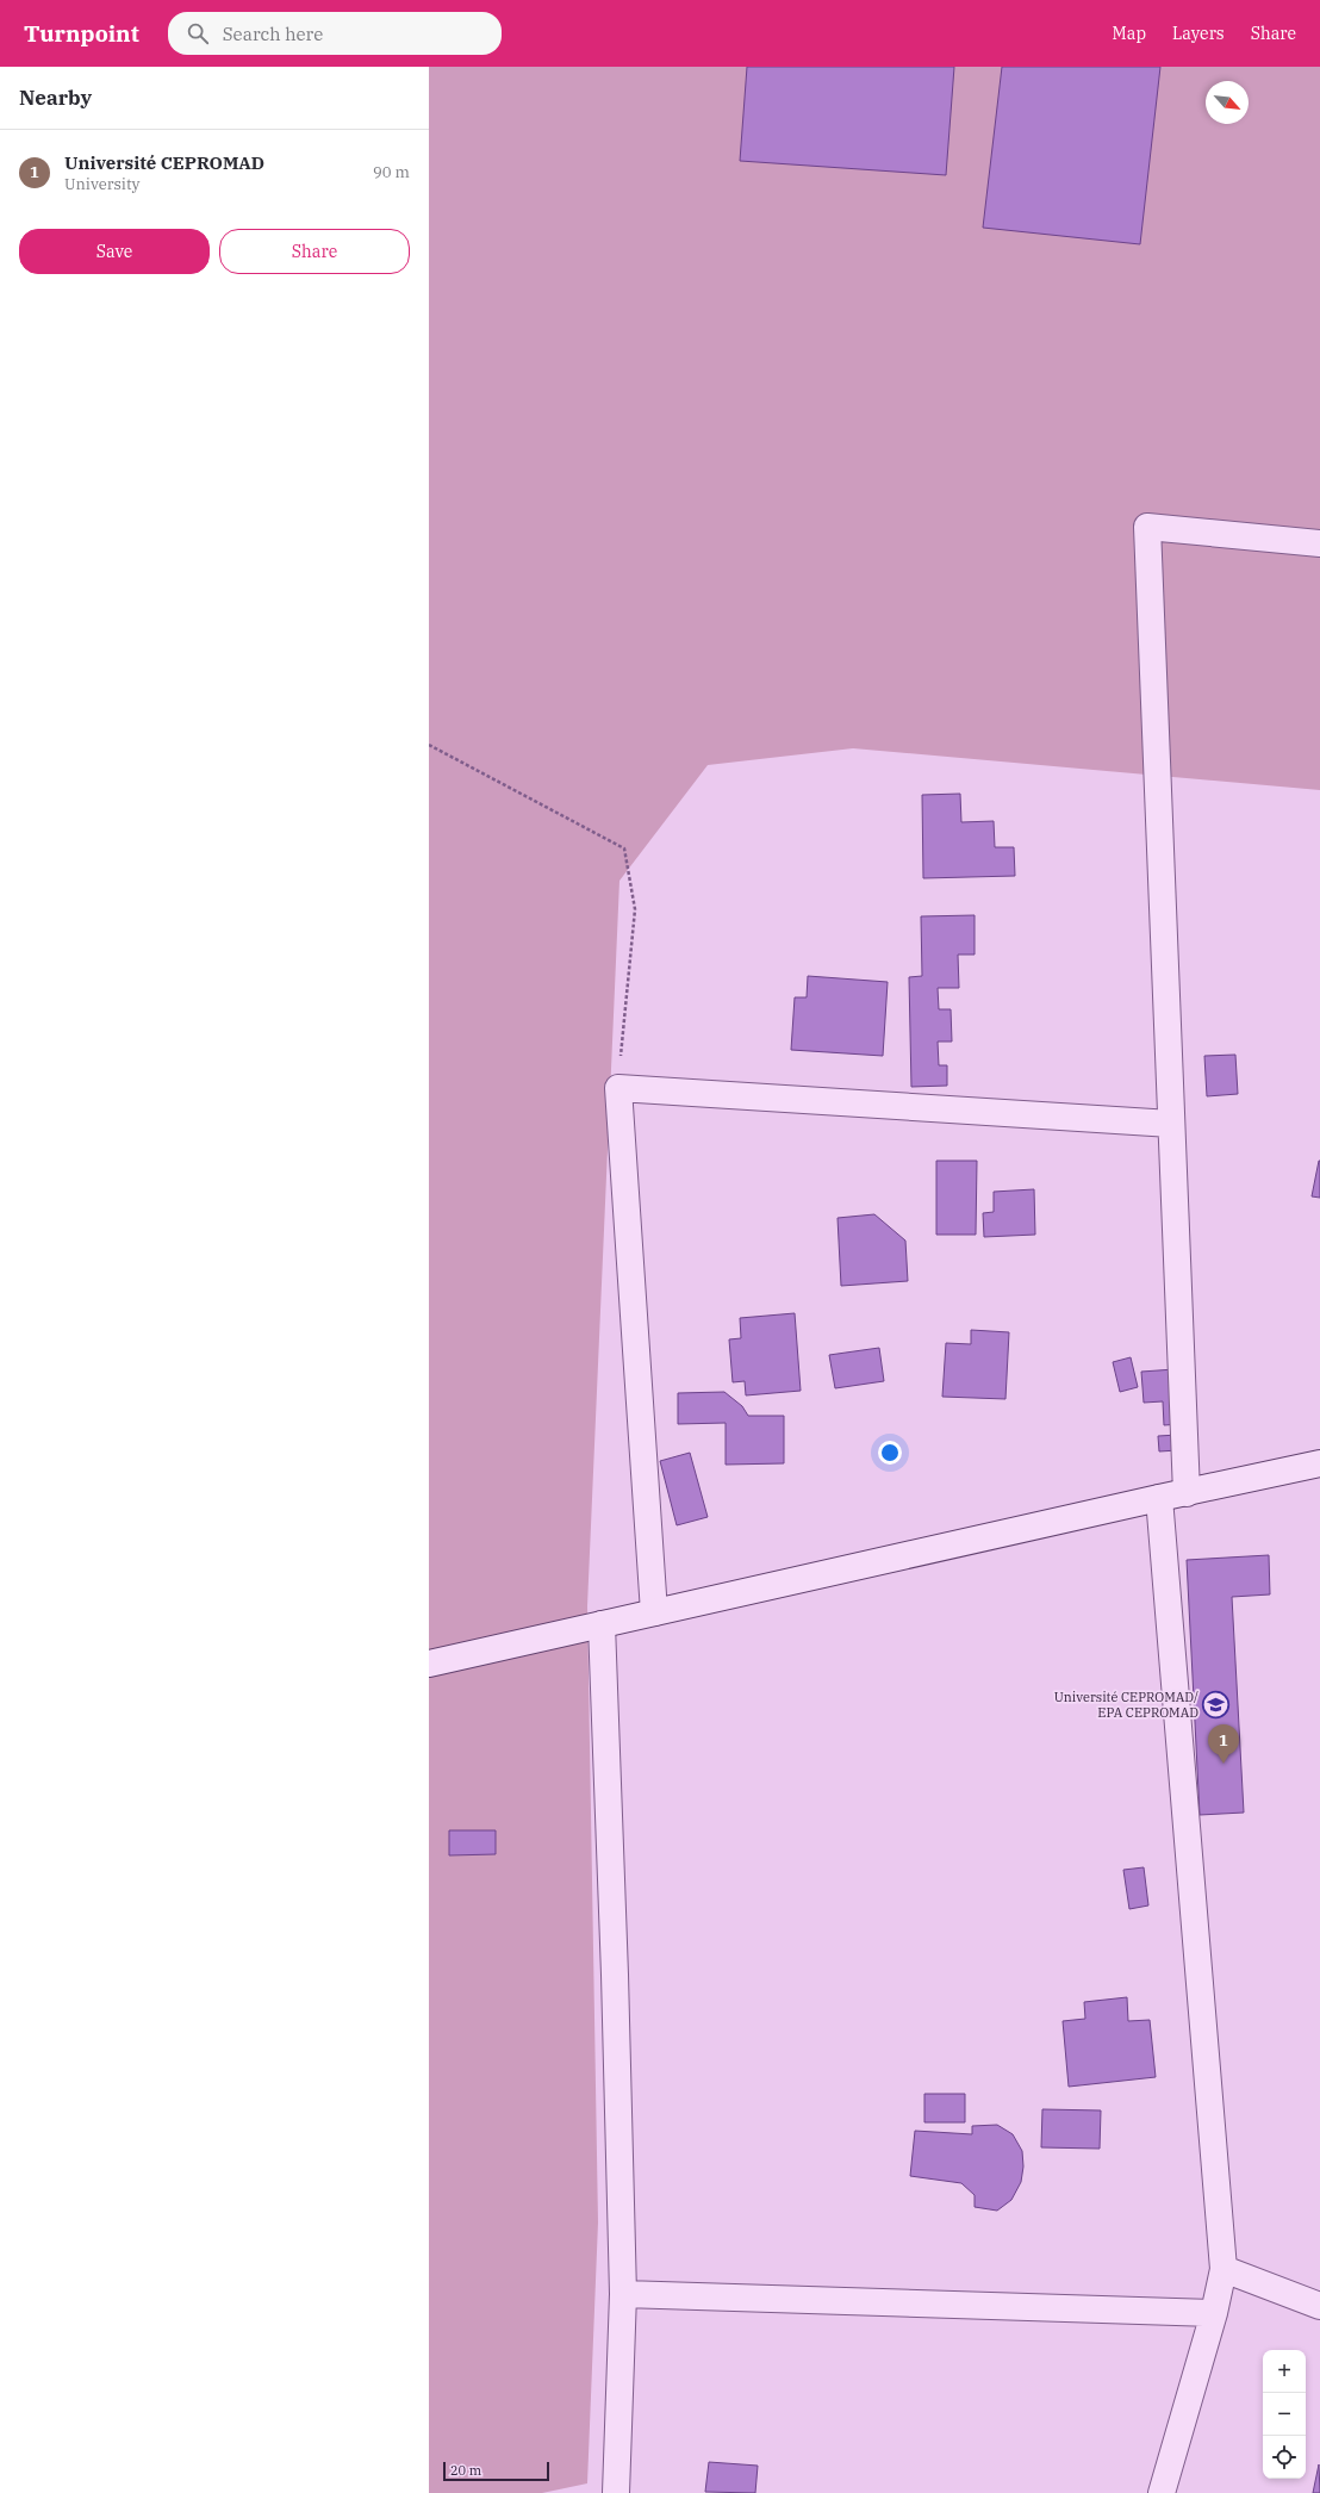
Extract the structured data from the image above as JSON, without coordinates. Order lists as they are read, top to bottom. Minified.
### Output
{"places":{"school or university":["Université CEPROMAD/ EPA CEPROMAD"]},"scale_bar":"20 m","north":"bottom right","page":{"header":"Turnpoint","search":"Search here","nav":["Map","Layers","Share"],"heading":"Nearby","list":[{"mark":"1","name":"Université CEPROMAD","note":"University","value":"90 m"}],"buttons":["Save","Share"],"pins":"1","map_buttons":["+","−"],"scale":"20 m"}}
